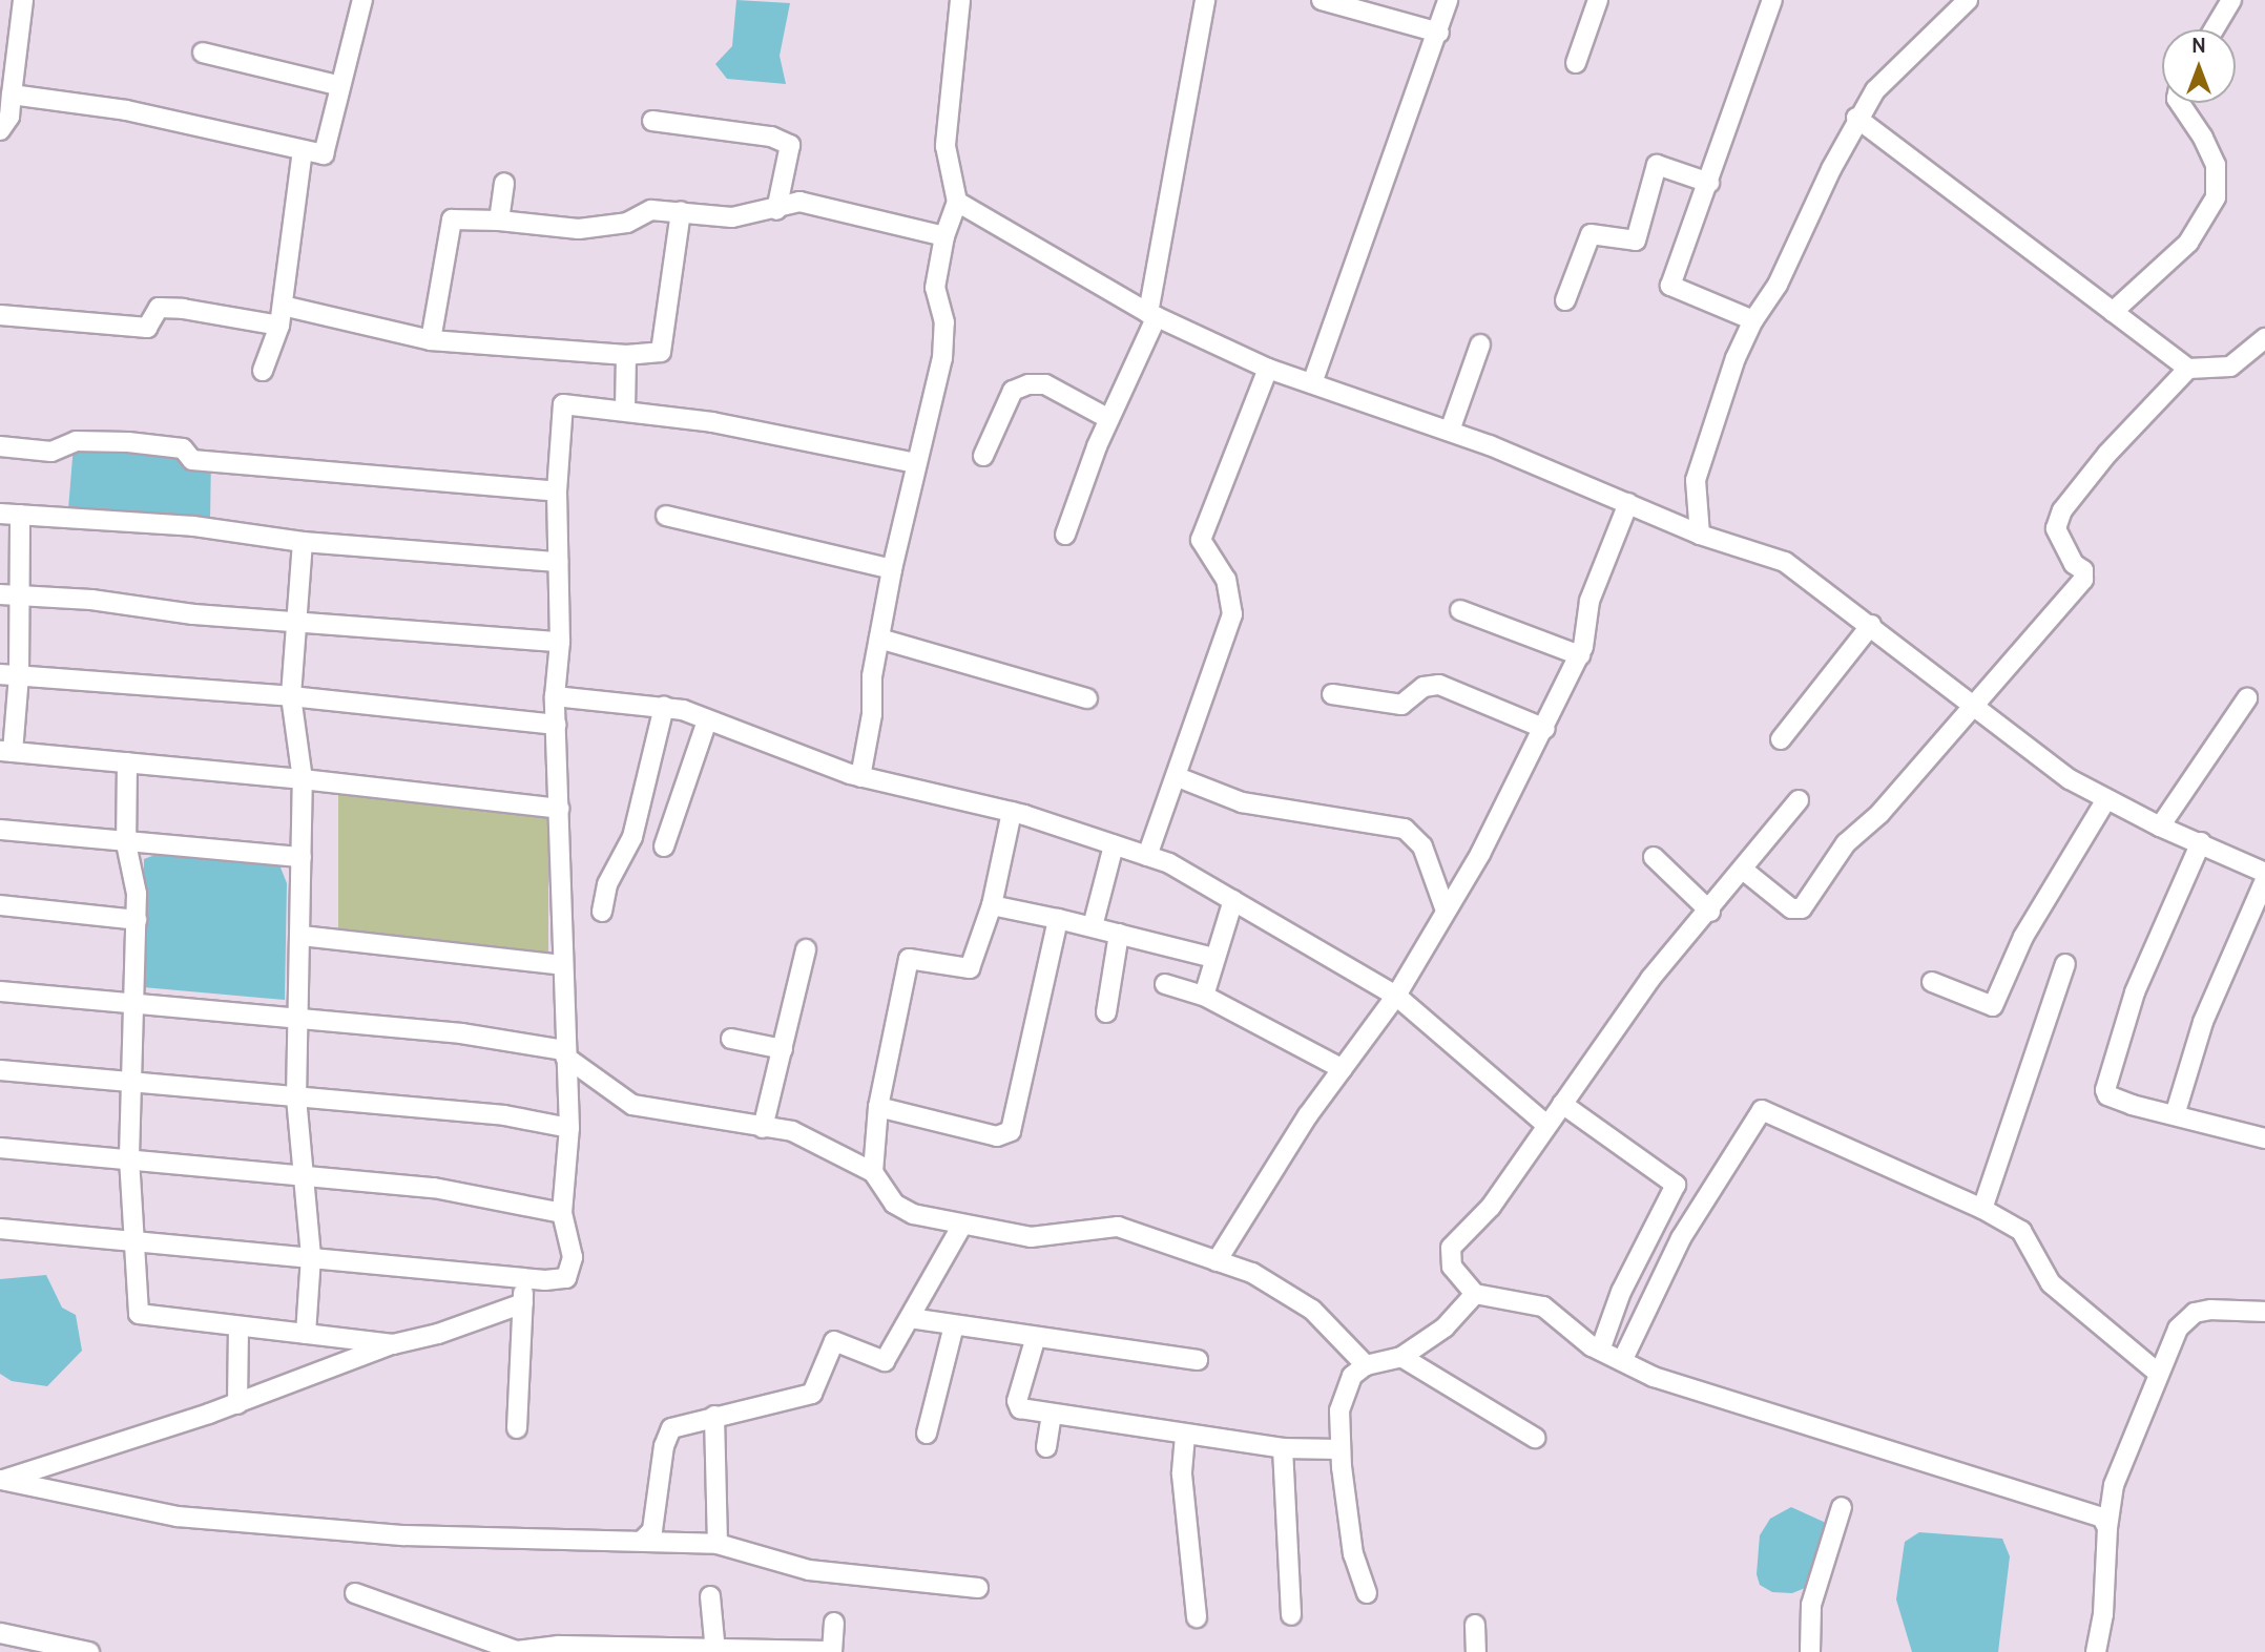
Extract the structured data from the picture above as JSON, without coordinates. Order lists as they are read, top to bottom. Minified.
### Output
{"north":"top"}
